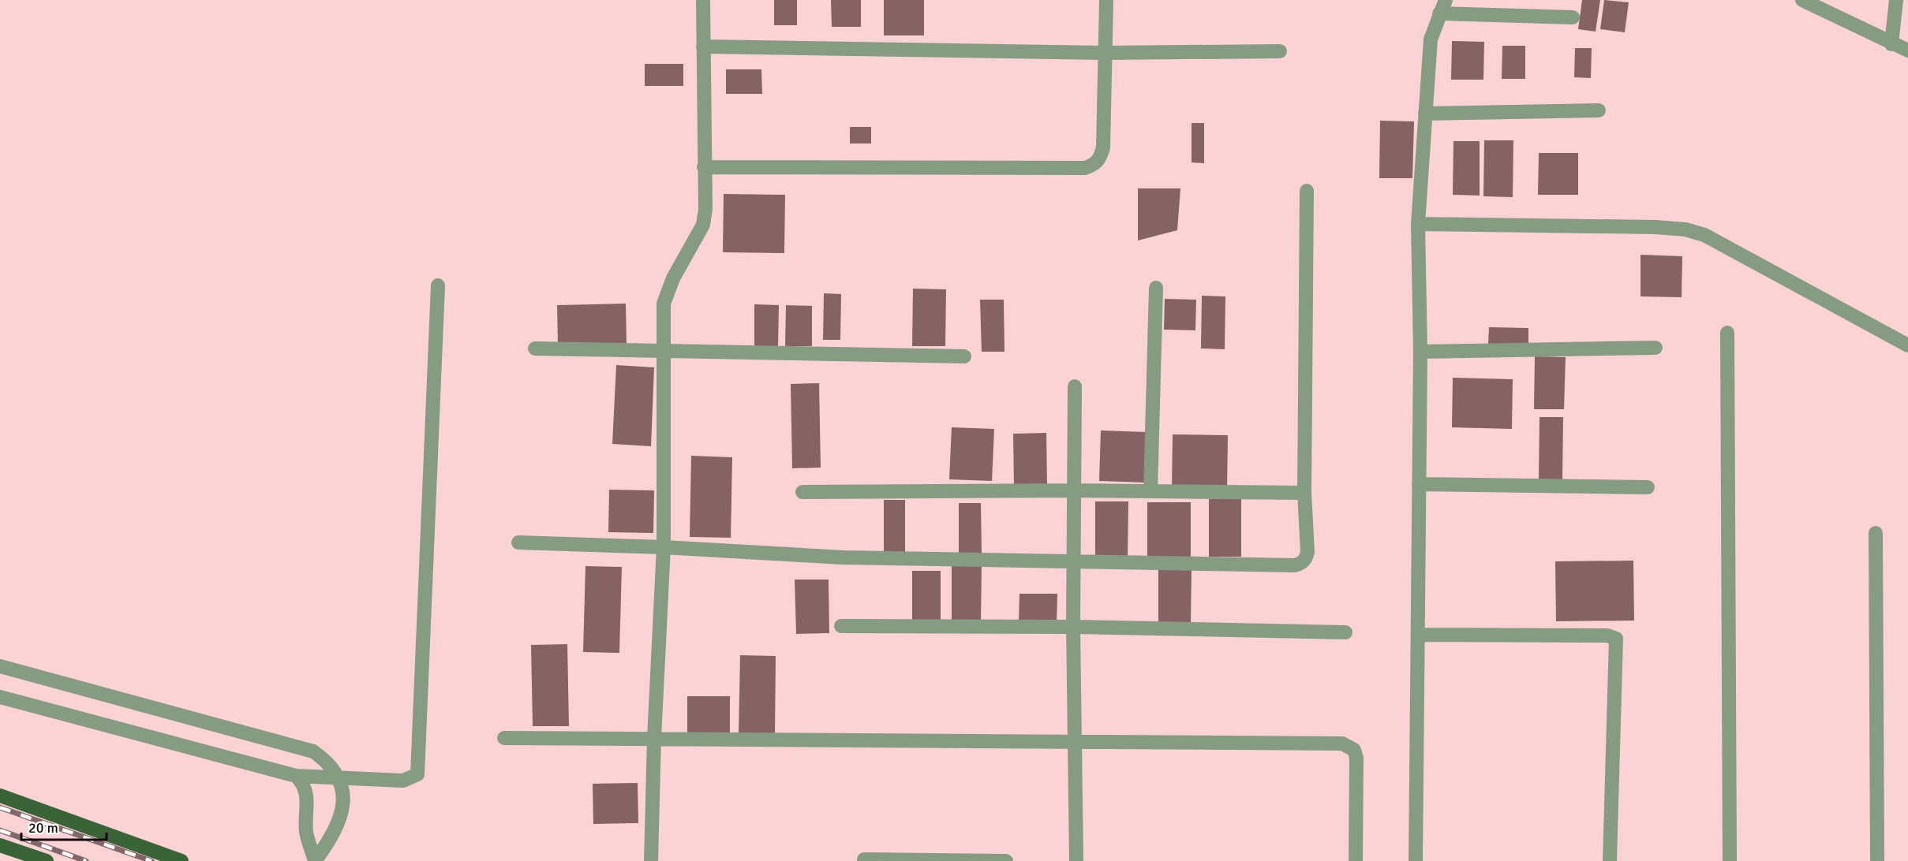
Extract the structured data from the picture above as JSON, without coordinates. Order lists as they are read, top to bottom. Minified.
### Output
{"scale_bar":"20 m"}
